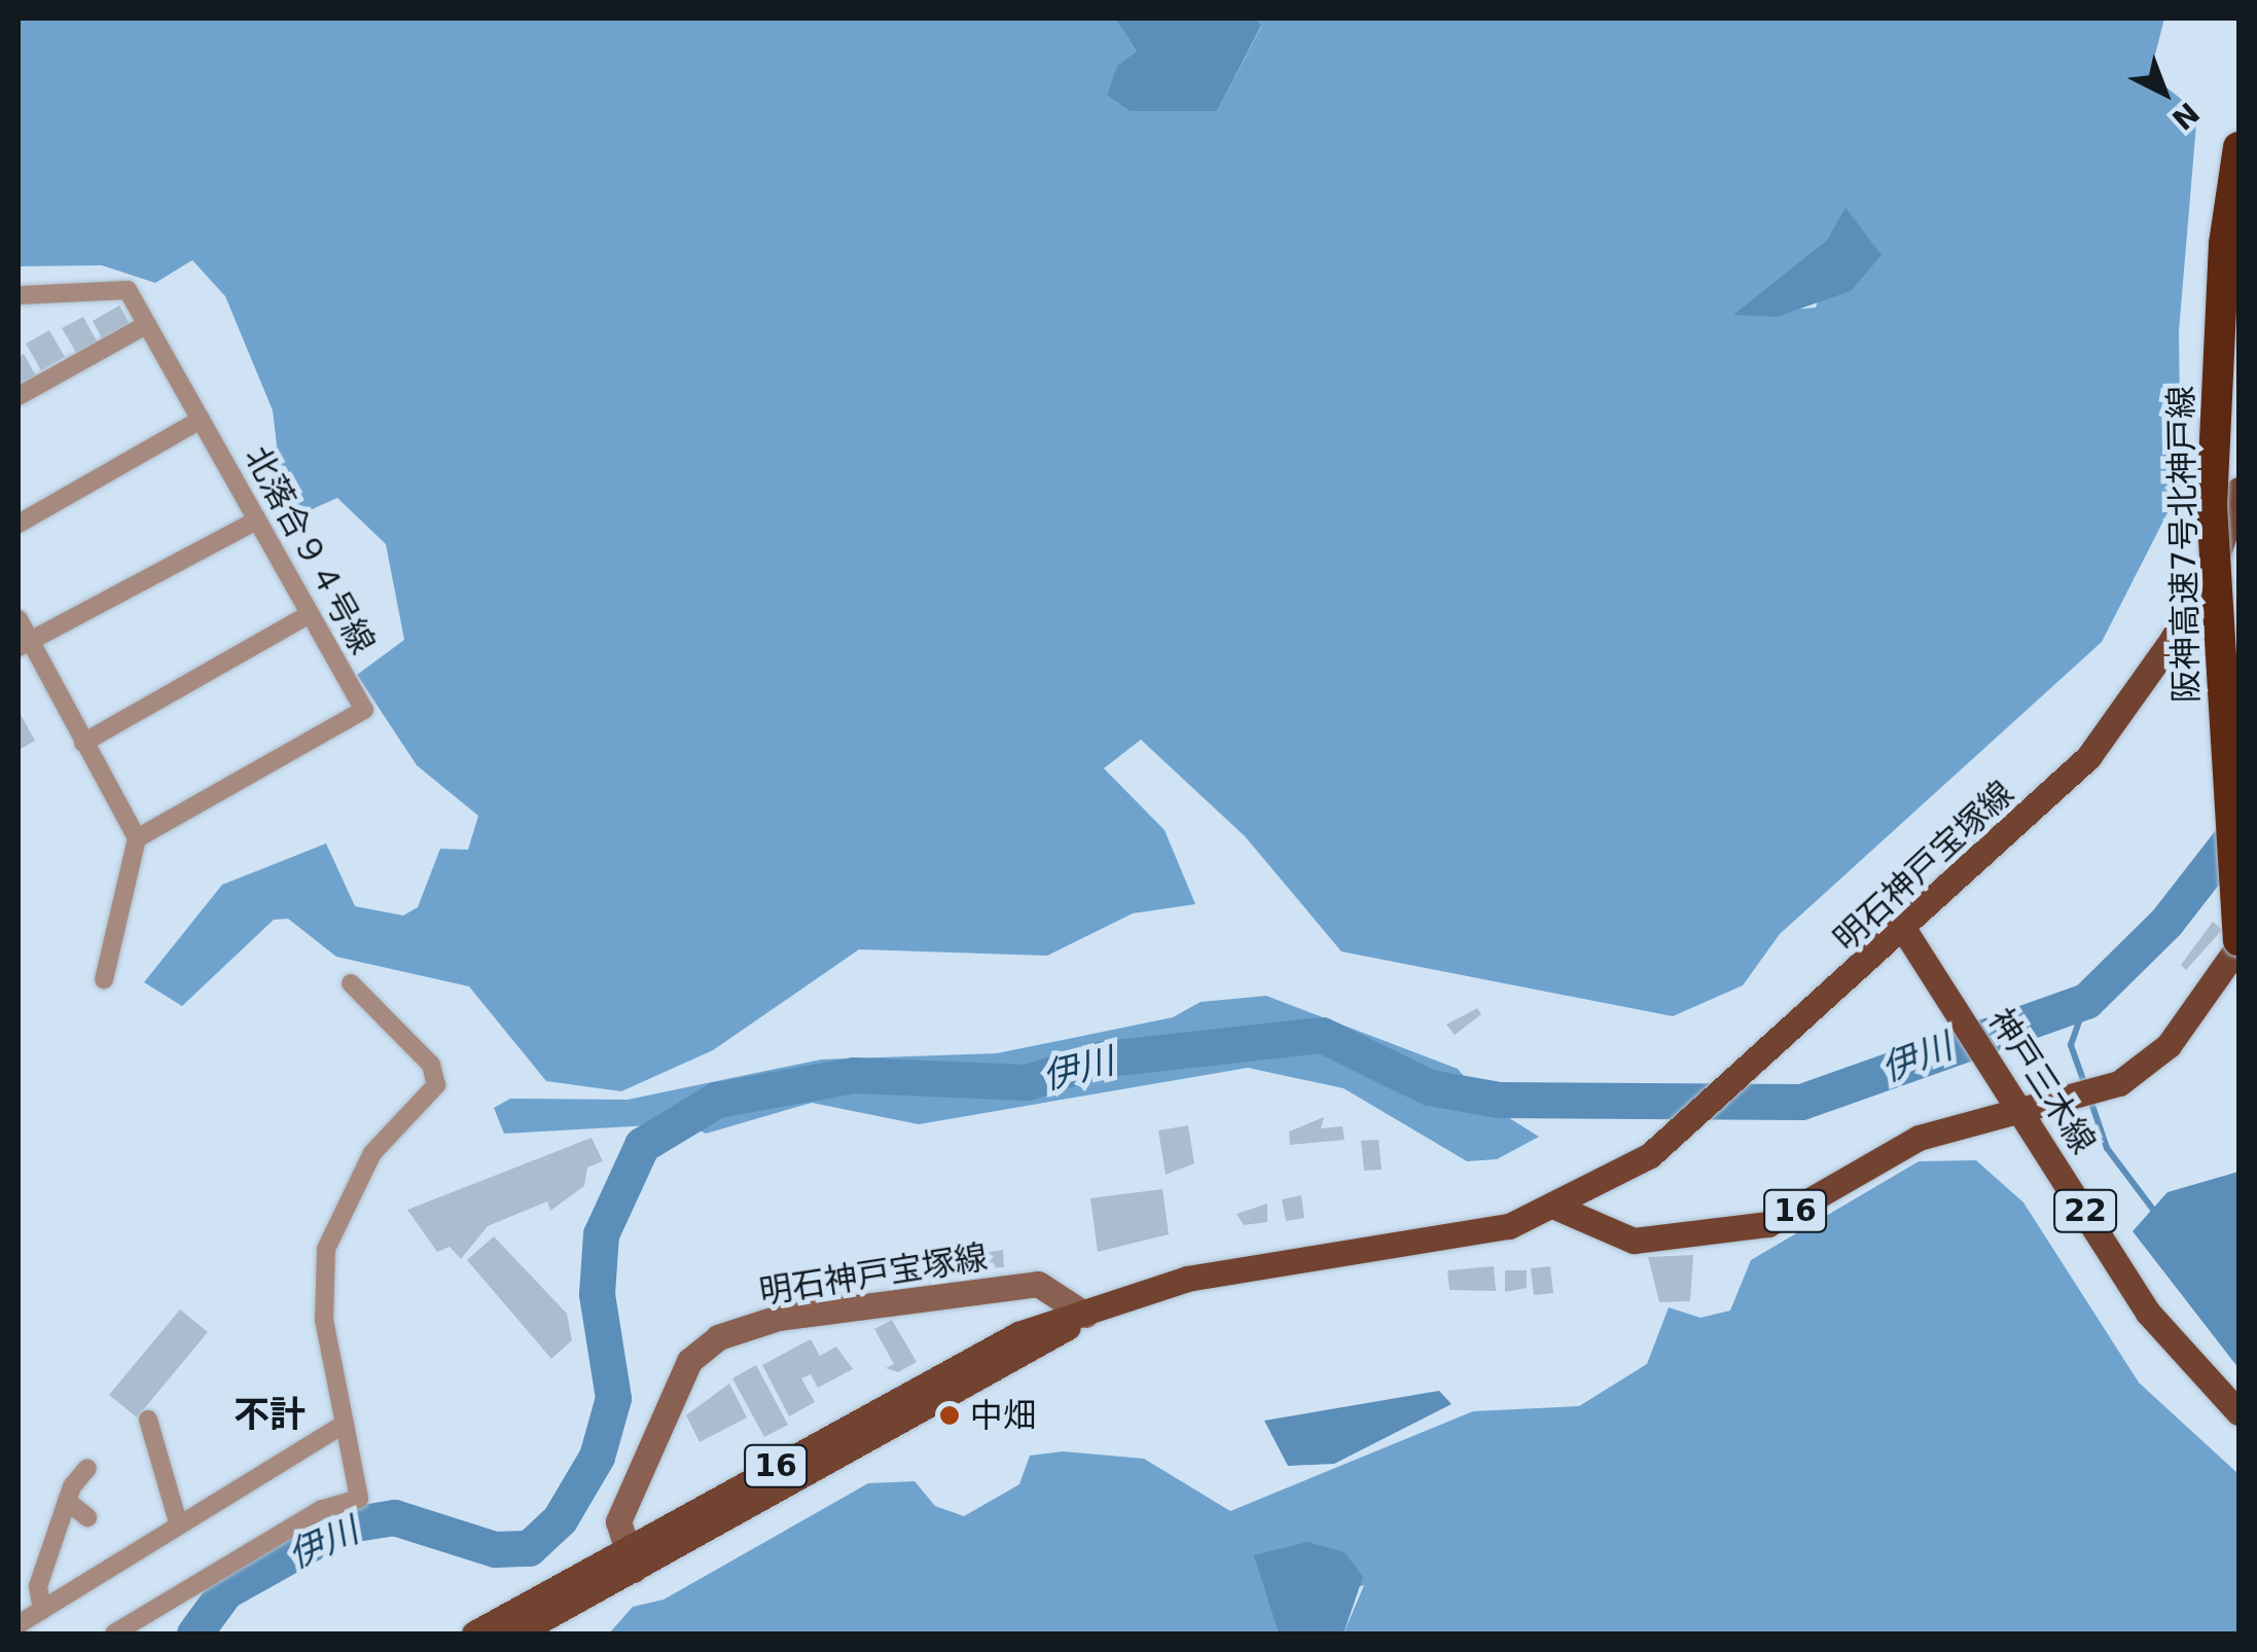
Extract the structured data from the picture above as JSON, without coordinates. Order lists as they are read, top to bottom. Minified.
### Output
{"streets":{"highway":["阪神高速7号北神戸線"],"main road":["明石神戸宝塚線","神戸三木線","16","22"],"street":["北落合９４号線"]},"crossings":[["阪神高速7号北神戸線","16"],["明石神戸宝塚線","神戸三木線"],["明石神戸宝塚線","16"],["神戸三木線","16"]],"districts":["不計"],"water":["伊川"],"places":["中畑"],"north":"bottom right"}
